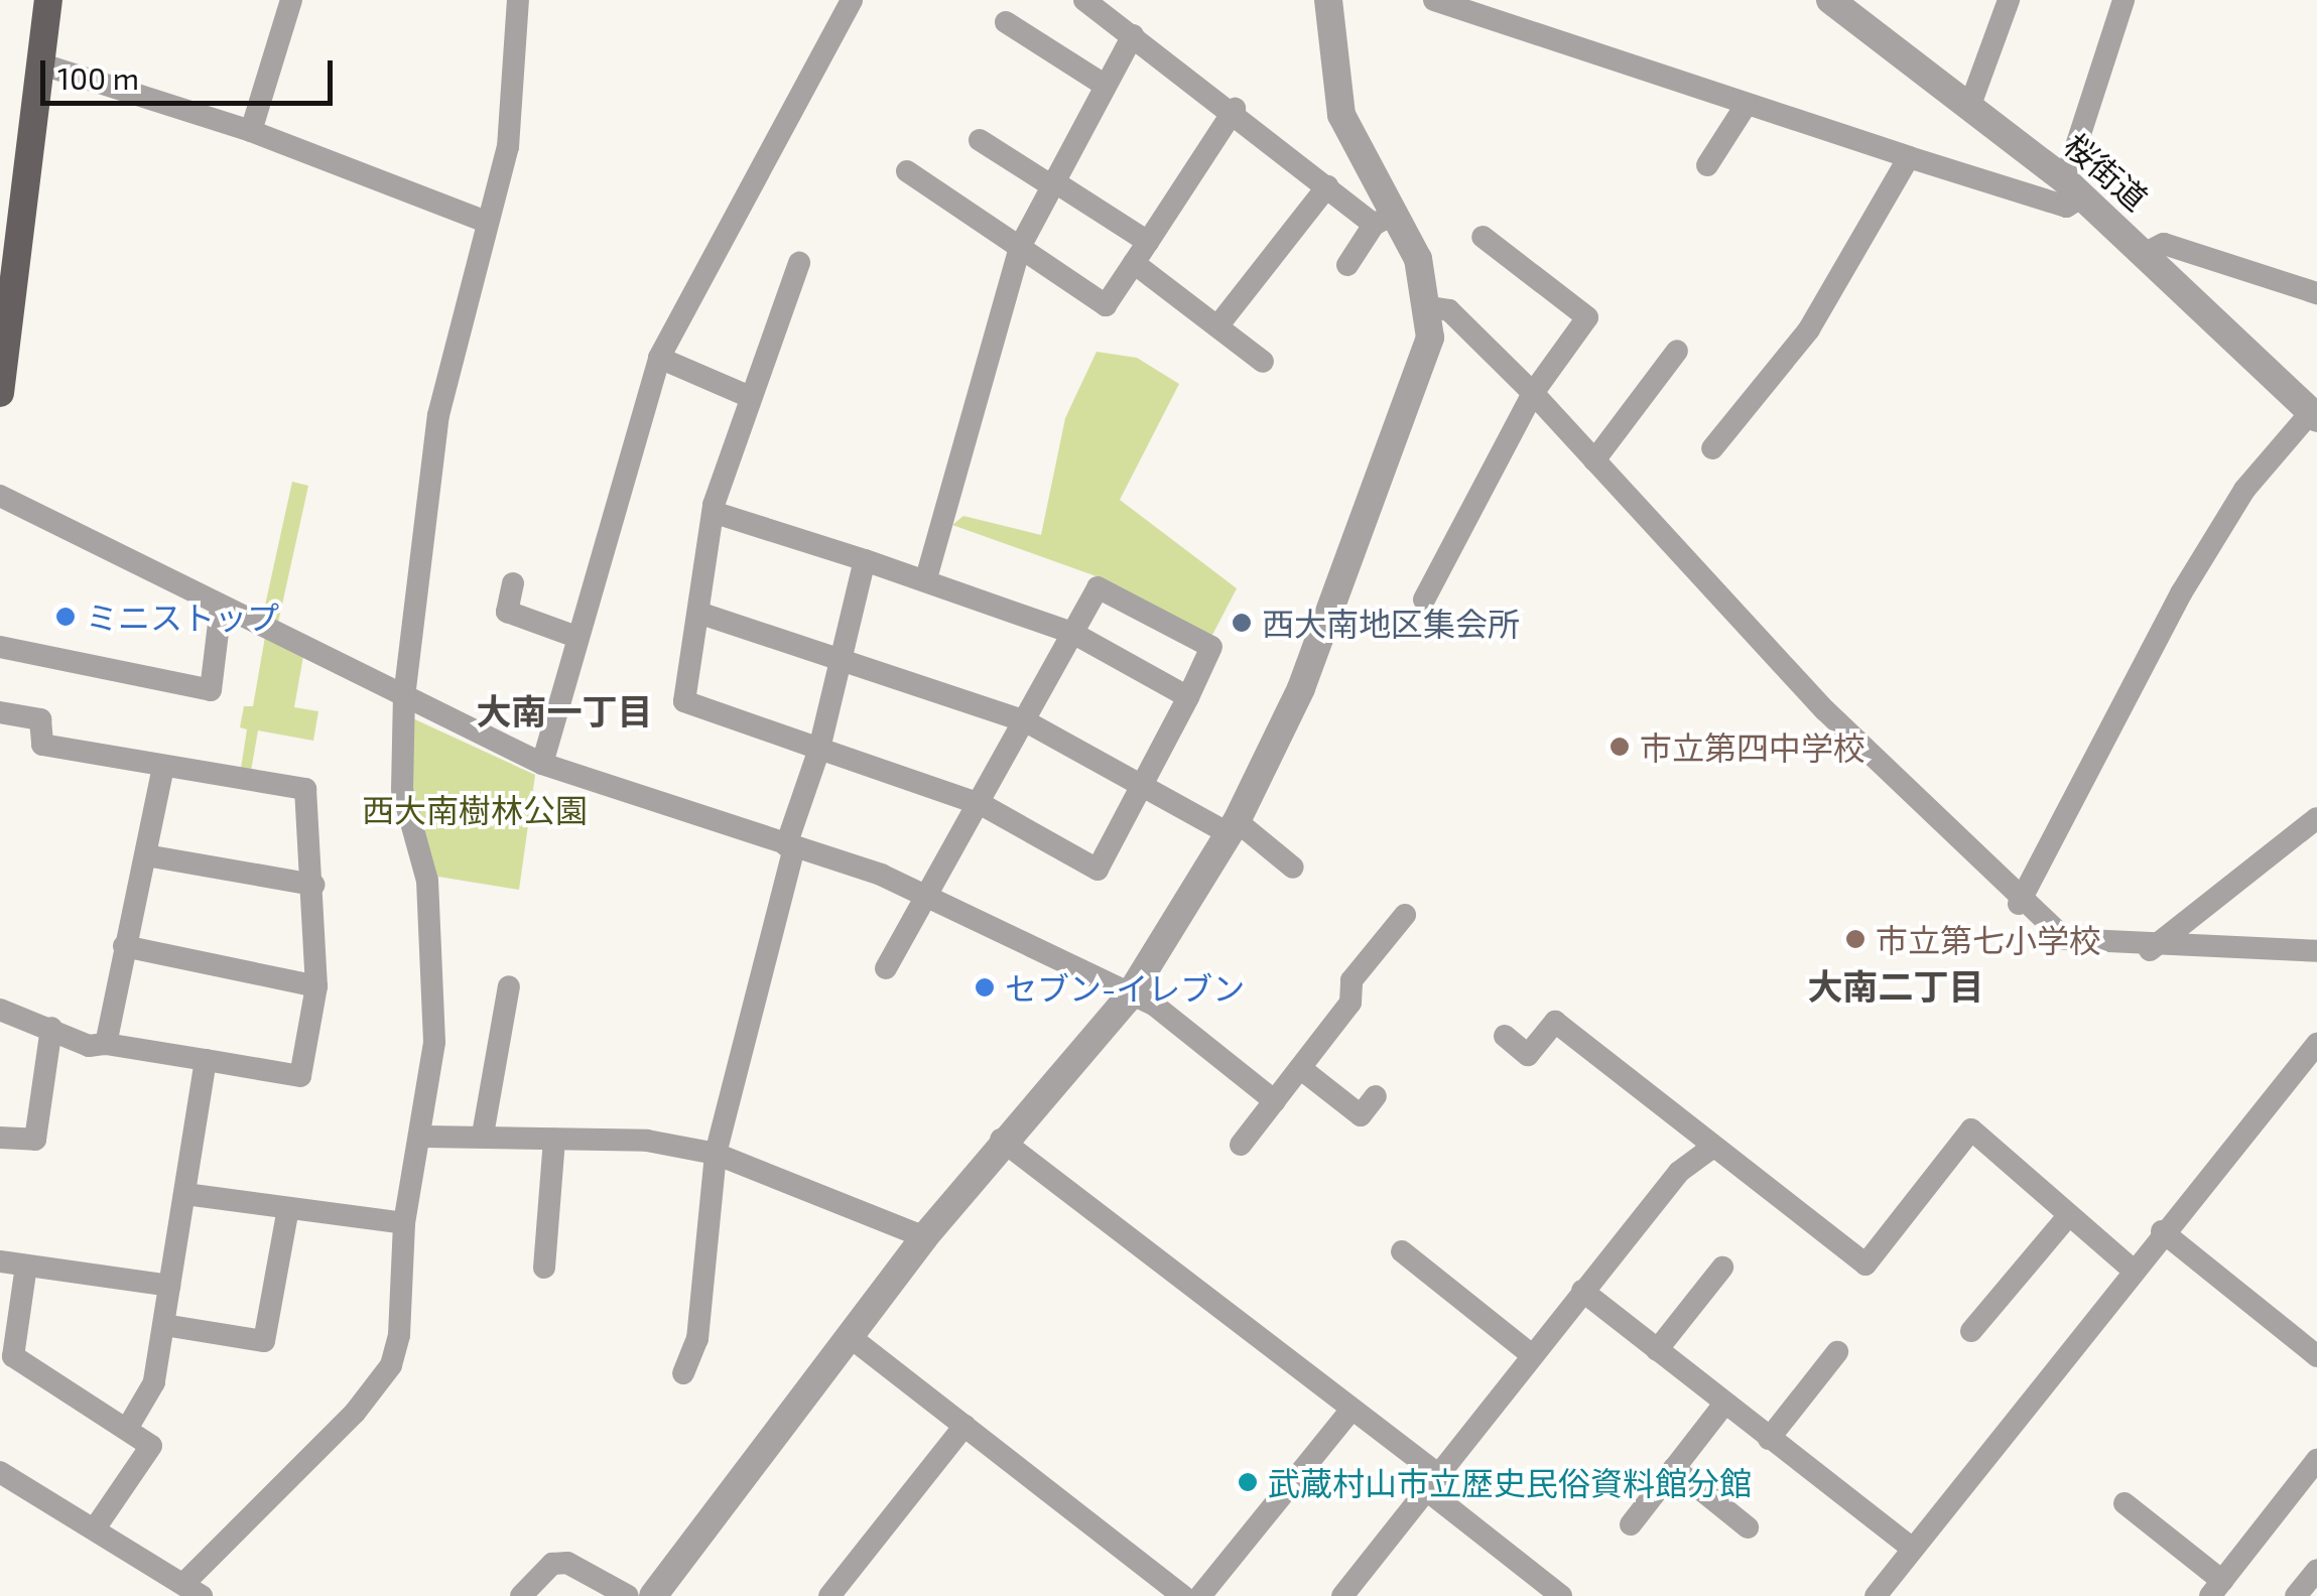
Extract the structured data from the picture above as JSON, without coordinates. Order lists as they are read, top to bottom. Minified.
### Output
{"streets":{"street":["桜街道"]},"districts":["大南一丁目","大南二丁目"],"parks":["西大南樹林公園"],"places":["ミニストップ","西大南地区集会所","市立第四中学校","市立第七小学校","セブン-イレブン","武蔵村山市立歴史民俗資料館分館"],"scale_bar":"100 m"}
